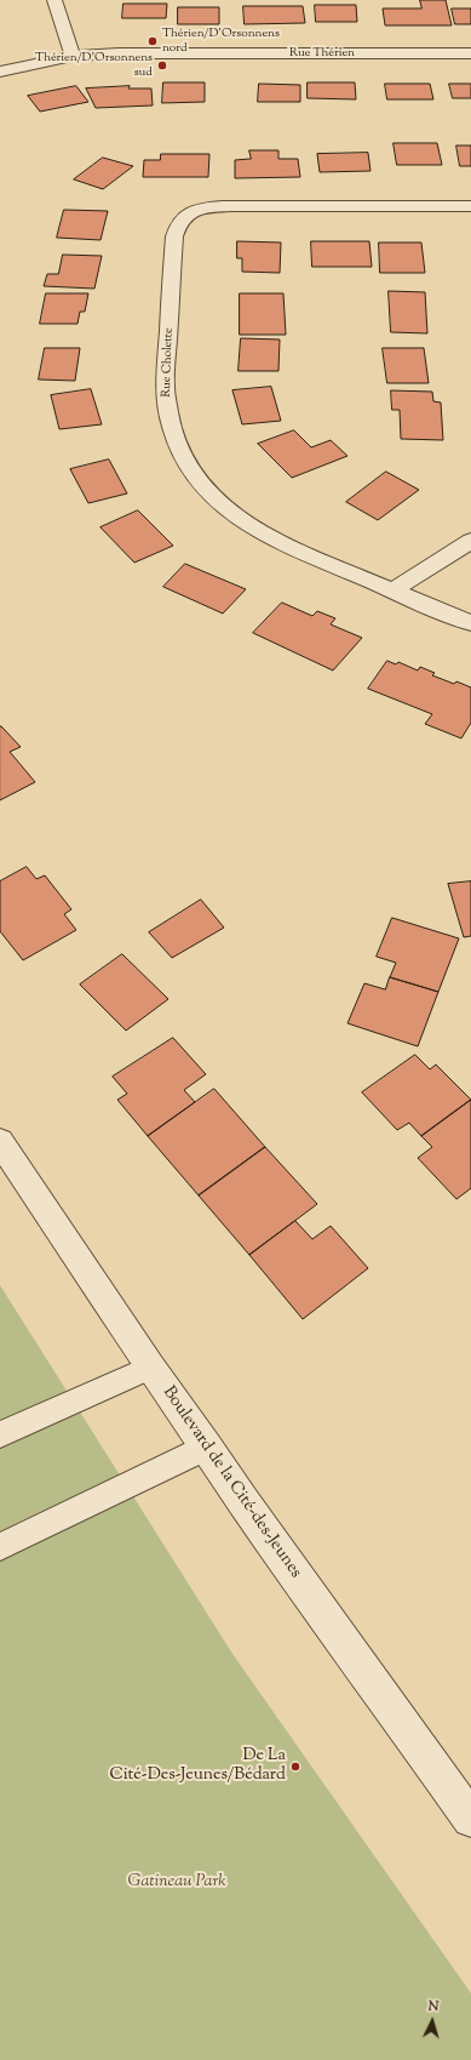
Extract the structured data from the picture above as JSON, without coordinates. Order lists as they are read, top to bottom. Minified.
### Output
{"streets":{"street":["Rue Thérien","Rue Cholette","Boulevard de la Cité-des-Jeunes"]},"parks":["Gatineau Park"],"places":["Thérien/D'Orsonnens nord","Thérien/D'Orsonnens sud","De La Cité-Des-Jeunes/Bédard"],"north":"top"}
